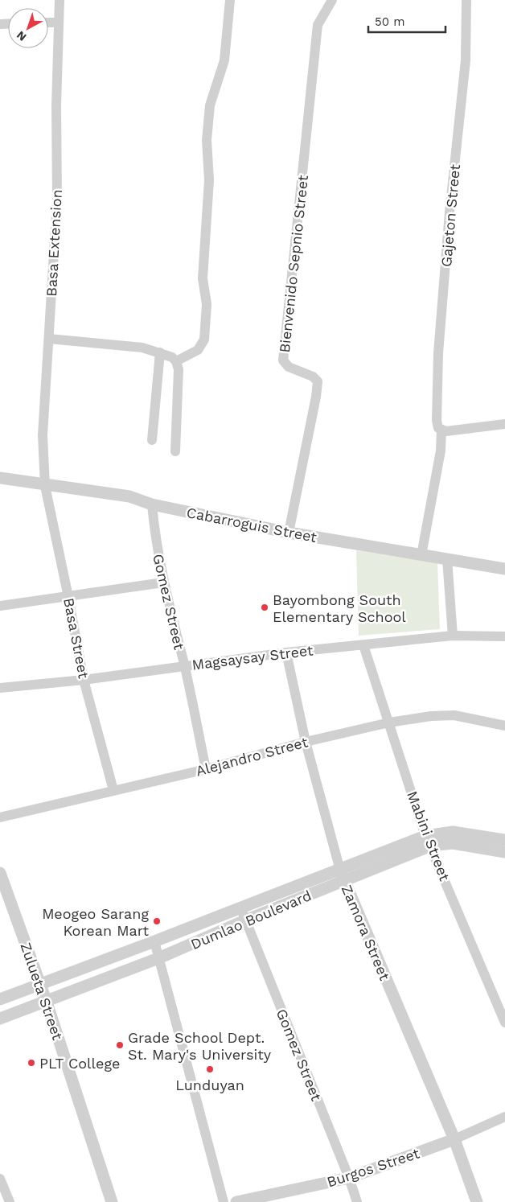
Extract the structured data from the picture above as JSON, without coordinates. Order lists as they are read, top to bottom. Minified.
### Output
{"streets":{"street":["Gajeton Street","Basa Extension","Bienvenido Sepnio Street","Cabarroguis Street","Gomez Street","Basa Street","Magsaysay Street","Alejandro Street","Mabini Street","Dumlao Boulevard","Zamora Street","Zulueta Street","Burgos Street"]},"crossings":[["Gajeton Street","Cabarroguis Street"],["Basa Extension","Cabarroguis Street"],["Basa Extension","Basa Street"],["Bienvenido Sepnio Street","Cabarroguis Street"],["Cabarroguis Street","Gomez Street"],["Cabarroguis Street","Basa Street"],["Gomez Street","Magsaysay Street"],["Gomez Street","Alejandro Street"],["Gomez Street","Dumlao Boulevard"],["Gomez Street","Burgos Street"],["Basa Street","Magsaysay Street"],["Basa Street","Alejandro Street"],["Magsaysay Street","Mabini Street"],["Magsaysay Street","Zamora Street"],["Alejandro Street","Mabini Street"],["Alejandro Street","Zamora Street"],["Mabini Street","Dumlao Boulevard"],["Dumlao Boulevard","Zamora Street"],["Dumlao Boulevard","Zulueta Street"],["Zamora Street","Burgos Street"]],"places":["Bayombong South Elementary School","Meogeo Sarang Korean Mart","Grade School Dept. St. Mary's University","PLT College","Lunduyan"],"scale_bar":"50 m","north":"bottom left"}
